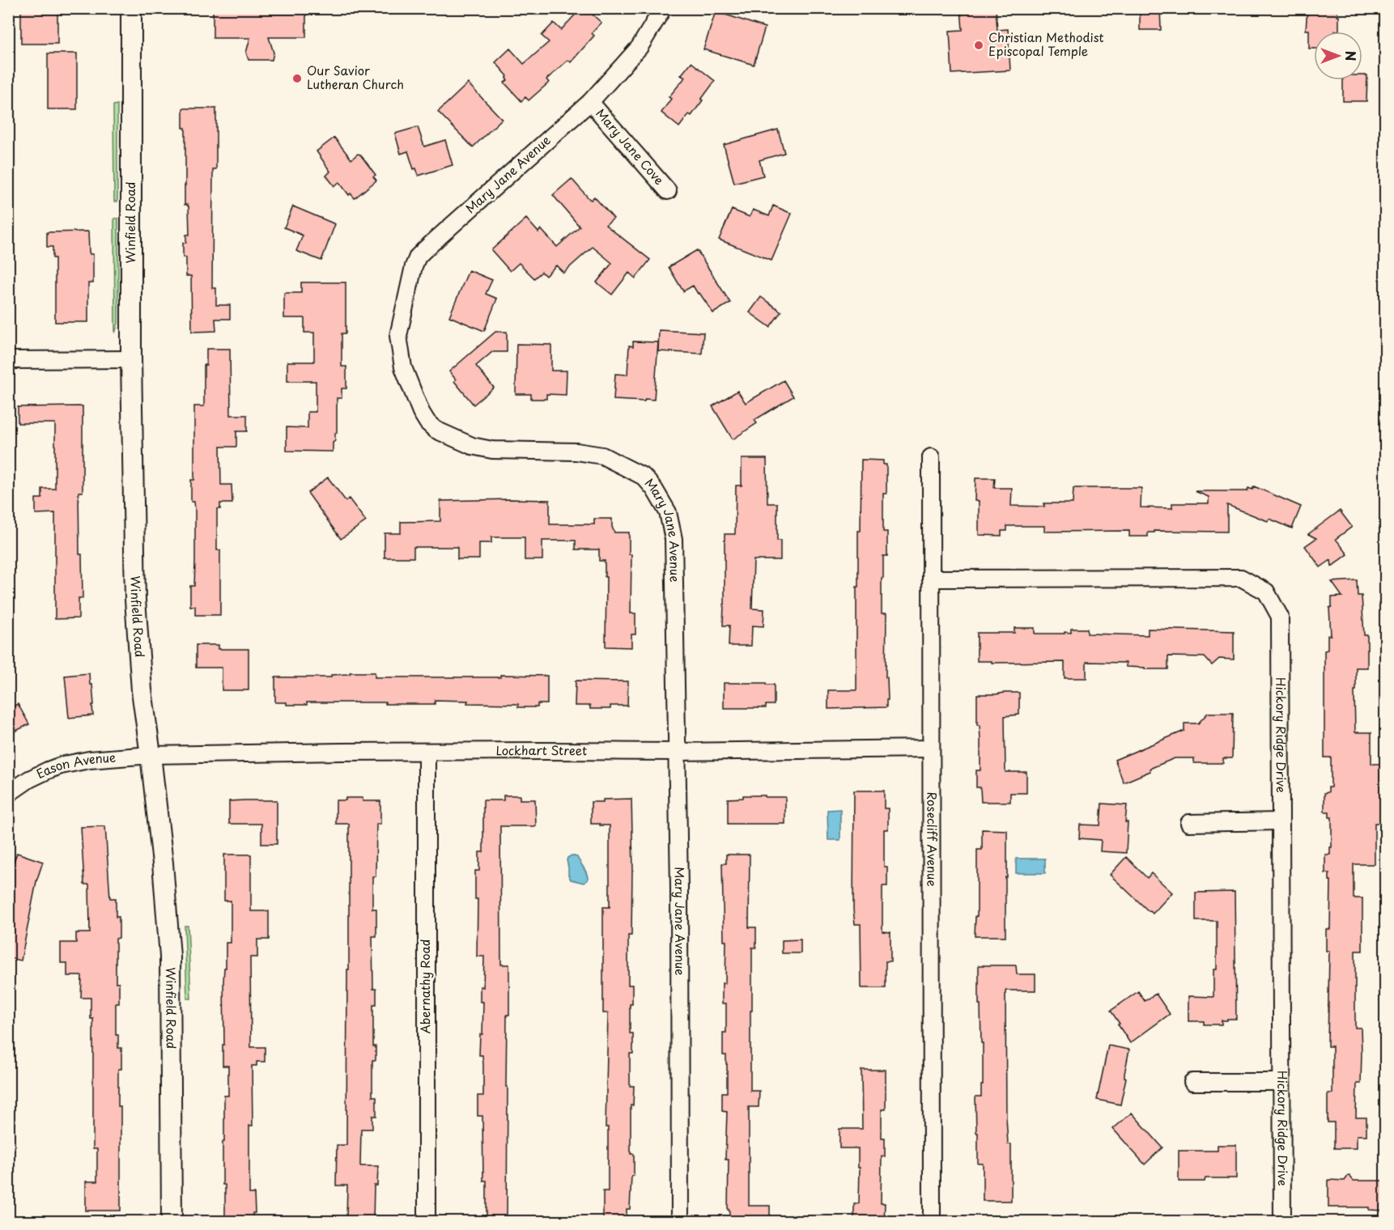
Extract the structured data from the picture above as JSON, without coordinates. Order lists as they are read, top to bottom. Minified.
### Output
{"streets":{"street":["Mary Jane Cove","Mary Jane Avenue","Winfield Road","Hickory Ridge Drive","Lockhart Street","Eason Avenue","Rosecliff Avenue","Abernathy Road"]},"crossings":[["Mary Jane Cove","Mary Jane Avenue"],["Mary Jane Avenue","Lockhart Street"],["Winfield Road","Lockhart Street"],["Winfield Road","Eason Avenue"],["Hickory Ridge Drive","Rosecliff Avenue"],["Lockhart Street","Eason Avenue"],["Lockhart Street","Rosecliff Avenue"],["Lockhart Street","Abernathy Road"]],"places":["Christian Methodist Episcopal Temple","Our Savior Lutheran Church"],"north":"right"}
